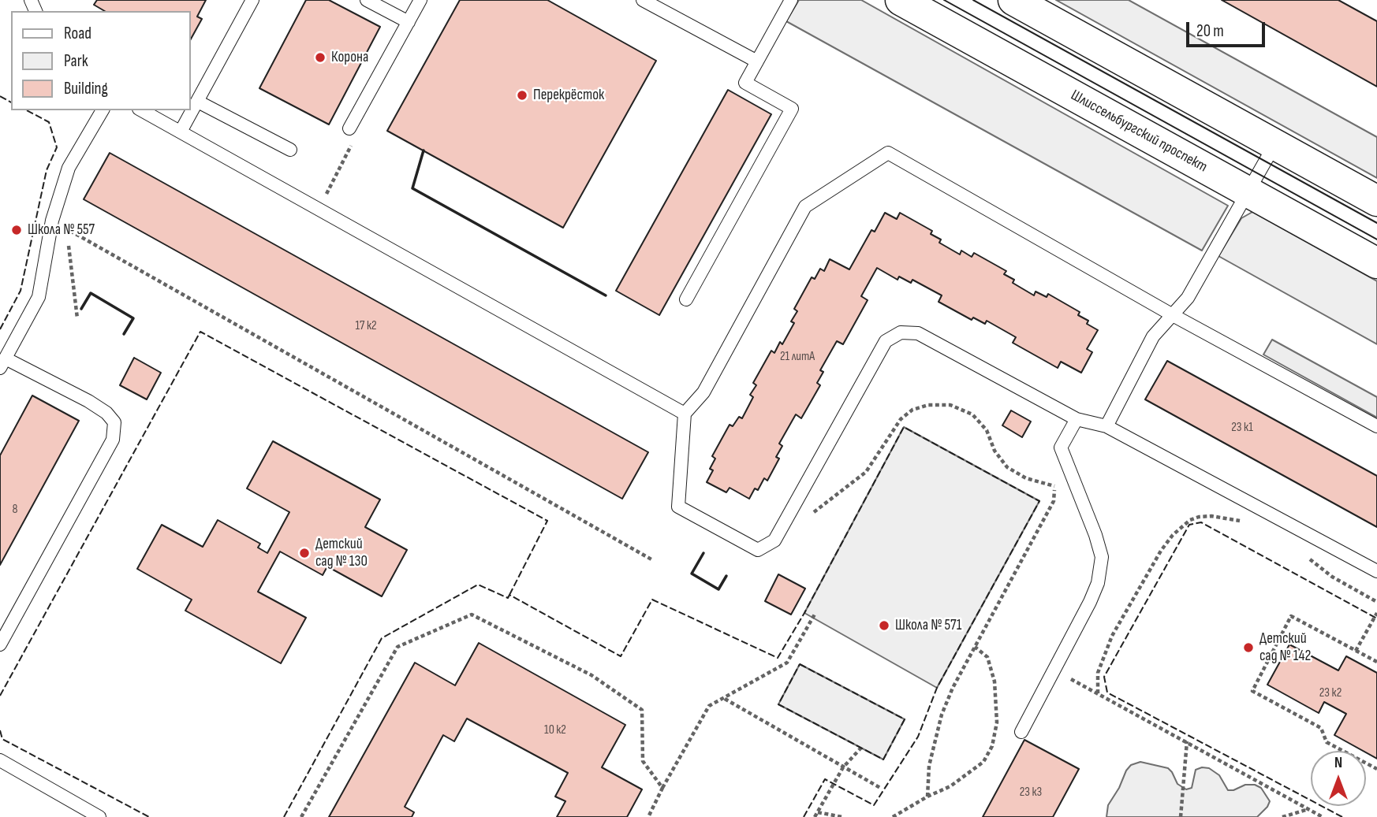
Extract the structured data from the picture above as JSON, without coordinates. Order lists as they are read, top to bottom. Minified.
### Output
{"streets":{"main road":["Шлиссельбургский проспект"]},"places":["Корона","Перекрёсток","Школа № 557","Детский сад № 130","Школа № 571","Детский сад № 142"],"house_numbers":["17 к2","21 литА","23 к1","8","23 к2","10 к2","23 к3"],"legend":["Road","Park","Building"],"scale_bar":"20 m","north":"top"}
